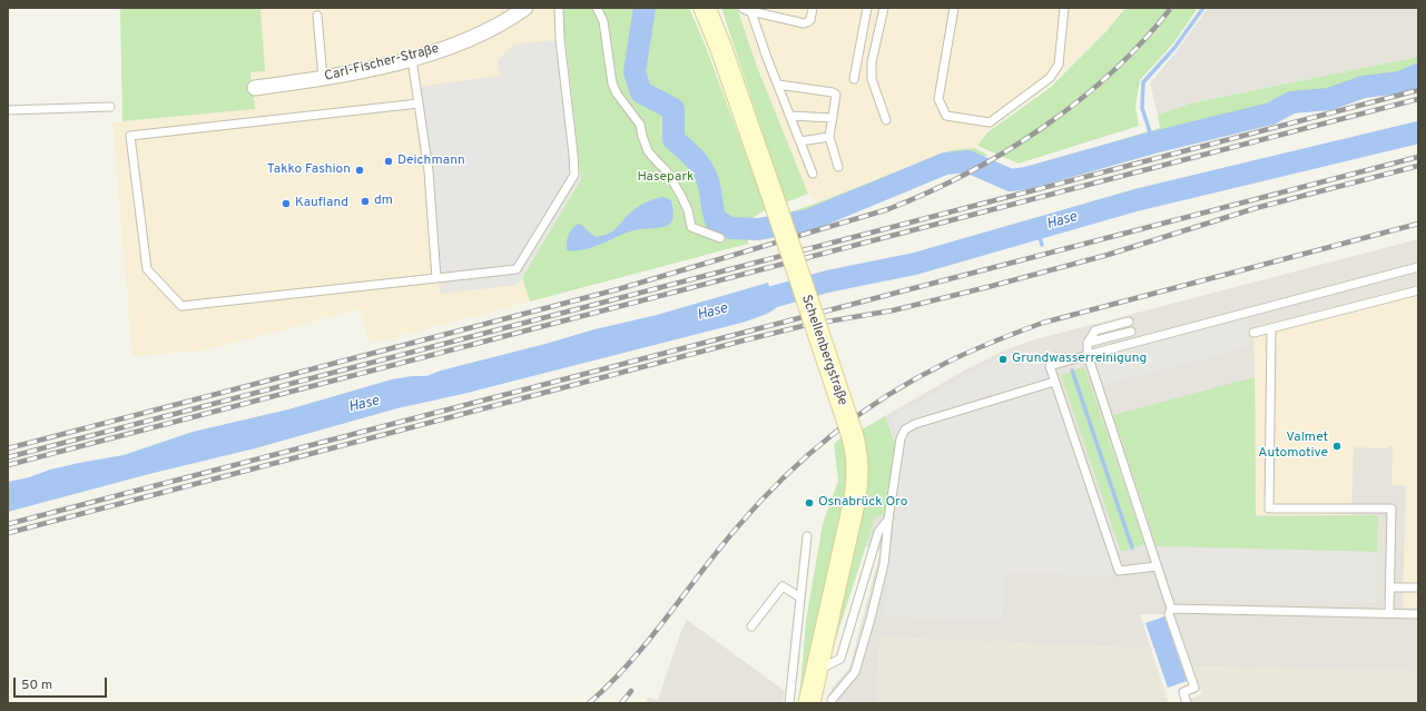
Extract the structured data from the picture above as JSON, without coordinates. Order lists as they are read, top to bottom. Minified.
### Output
{"streets":{"street":["Carl-Fischer-Straße","Schellenbergstraße"]},"water":["Hase"],"parks":["Hasepark"],"places":["Deichmann","Takko Fashion","dm","Kaufland","Grundwasserreinigung","Valmet Automotive","Osnabrück Oro"],"scale_bar":"50 m"}
